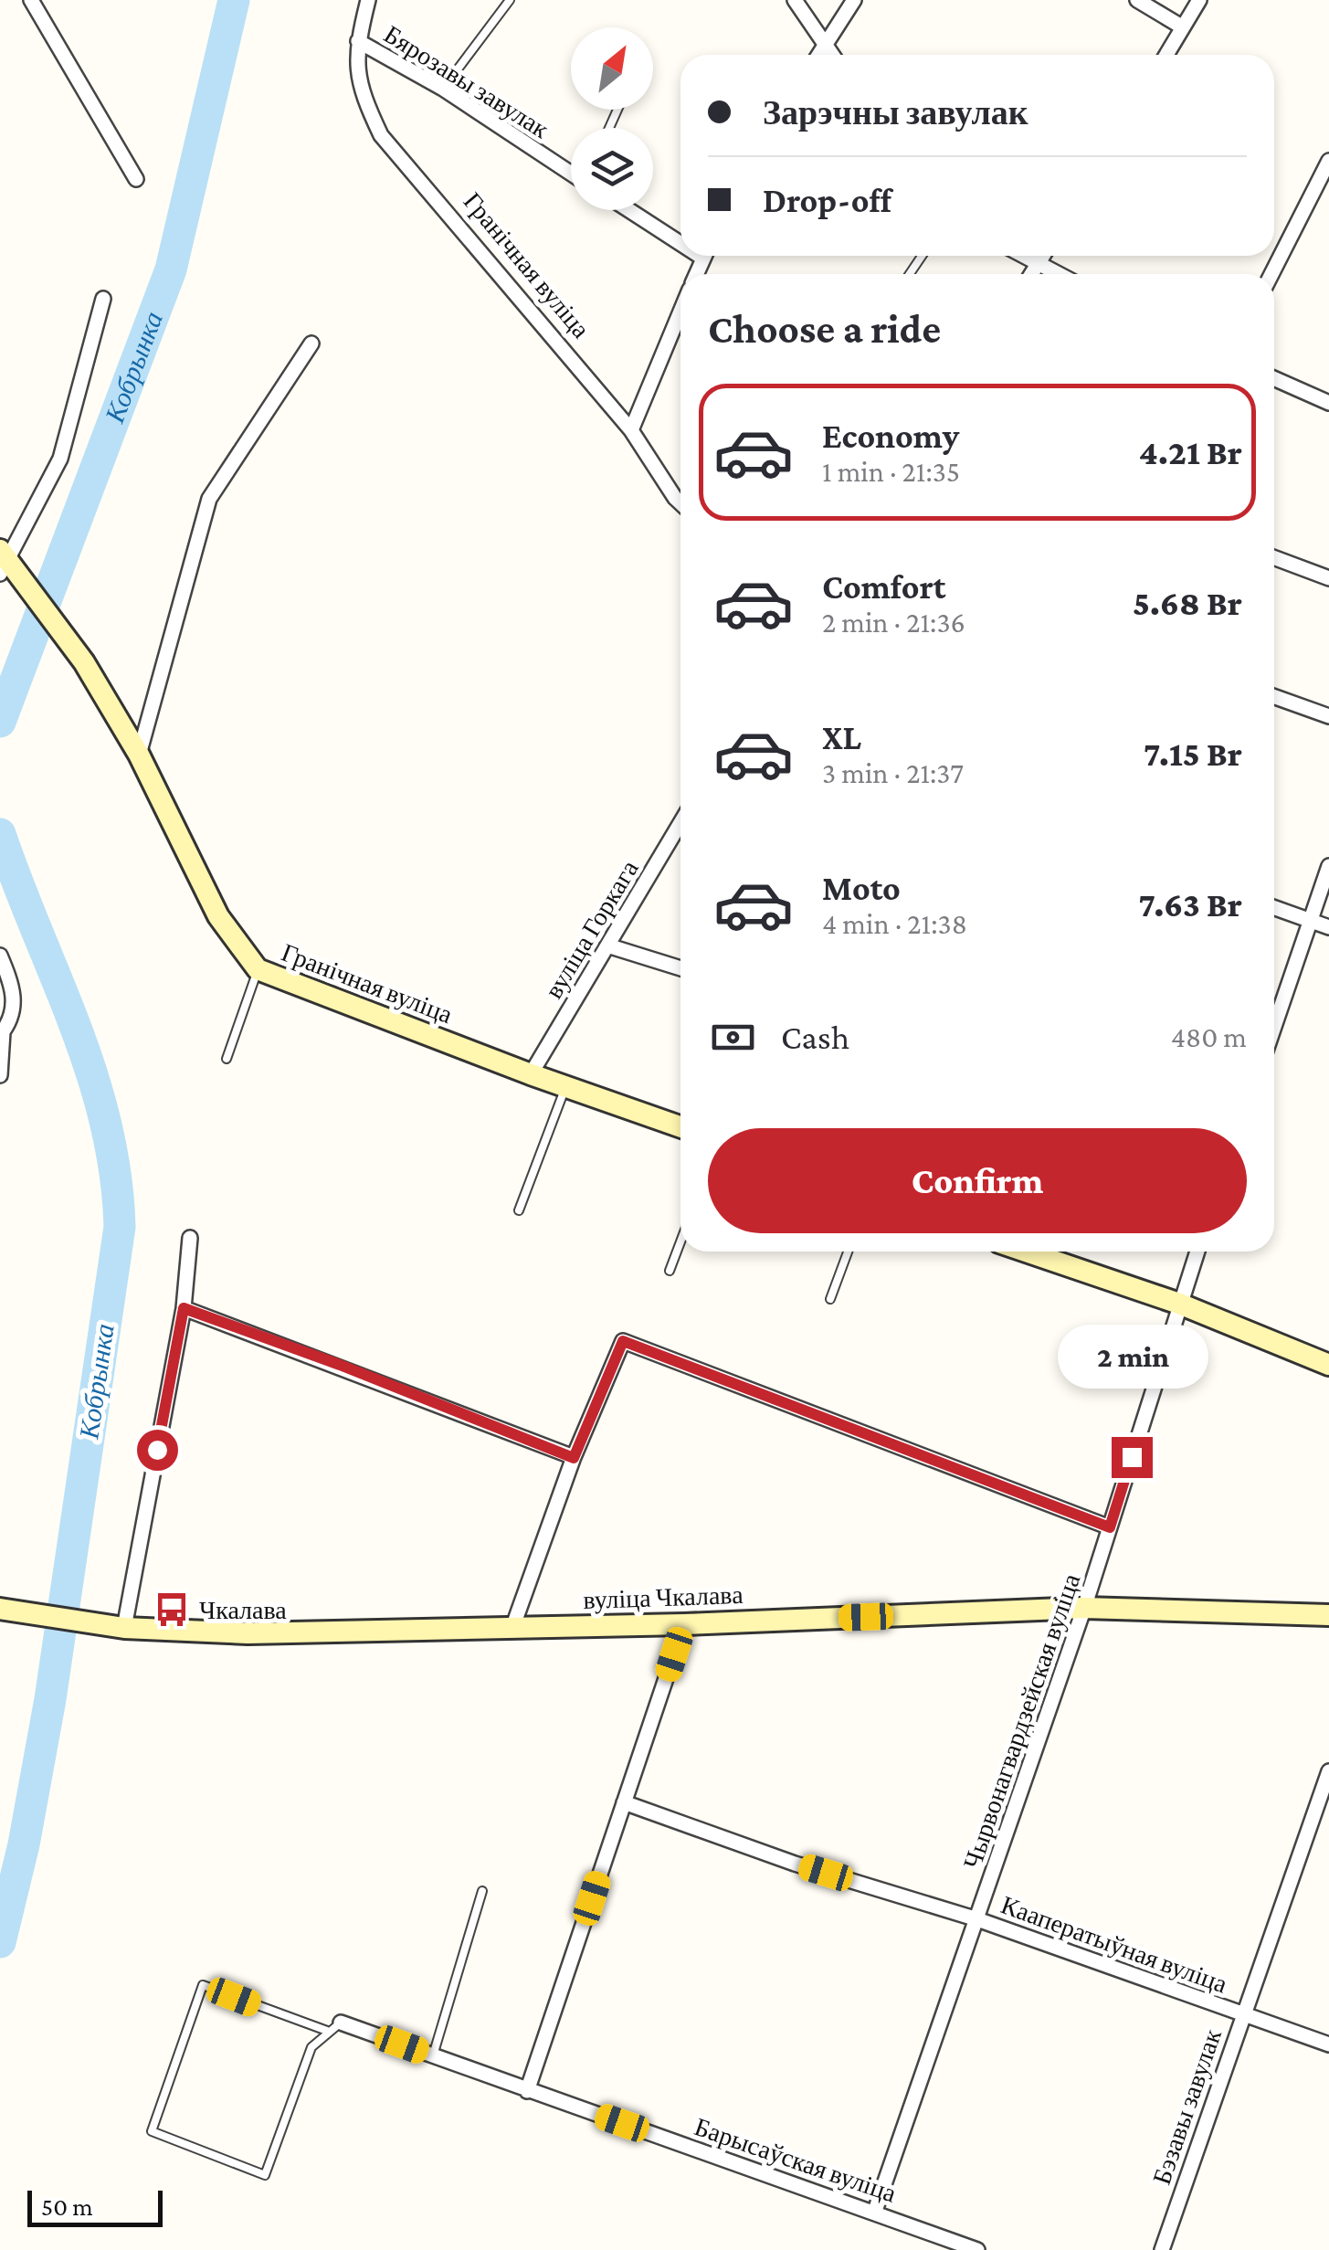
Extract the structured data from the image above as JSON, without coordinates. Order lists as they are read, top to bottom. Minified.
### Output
{"streets":{"main road":["Гранічная вуліца","вуліца Чкалава"],"street":["Бярозавы завулак","вуліца Горкага","Чырвонагвардзейская вуліца","Кааператыўная вуліца","Бэзавы завулак","Барысаўская вуліца"]},"crossings":[["Бярозавы завулак","Гранічная вуліца"],["Гранічная вуліца","вуліца Горкага"],["вуліца Чкалава","Чырвонагвардзейская вуліца"],["Чырвонагвардзейская вуліца","Кааператыўная вуліца"],["Чырвонагвардзейская вуліца","Барысаўская вуліца"],["Кааператыўная вуліца","Бэзавы завулак"]],"water":["Кобрынка"],"places":{"bus stop":["Чкалава"]},"scale_bar":"50 m","north":"top right","page":{"banner":["Зарэчны завулак","Drop-off"],"heading":"Choose a ride","list":[{"name":"Economy","note":"1 min · 21:35","value":"4.21 Br"},{"name":"Comfort","note":"2 min · 21:36","value":"5.68 Br"},{"name":"XL","note":"3 min · 21:37","value":"7.15 Br"},{"name":"Moto","note":"4 min · 21:38","value":"7.63 Br"}],"pay":["Cash","480 m"],"buttons":"Confirm","bubble":"2 min","scale":"50 m"}}
